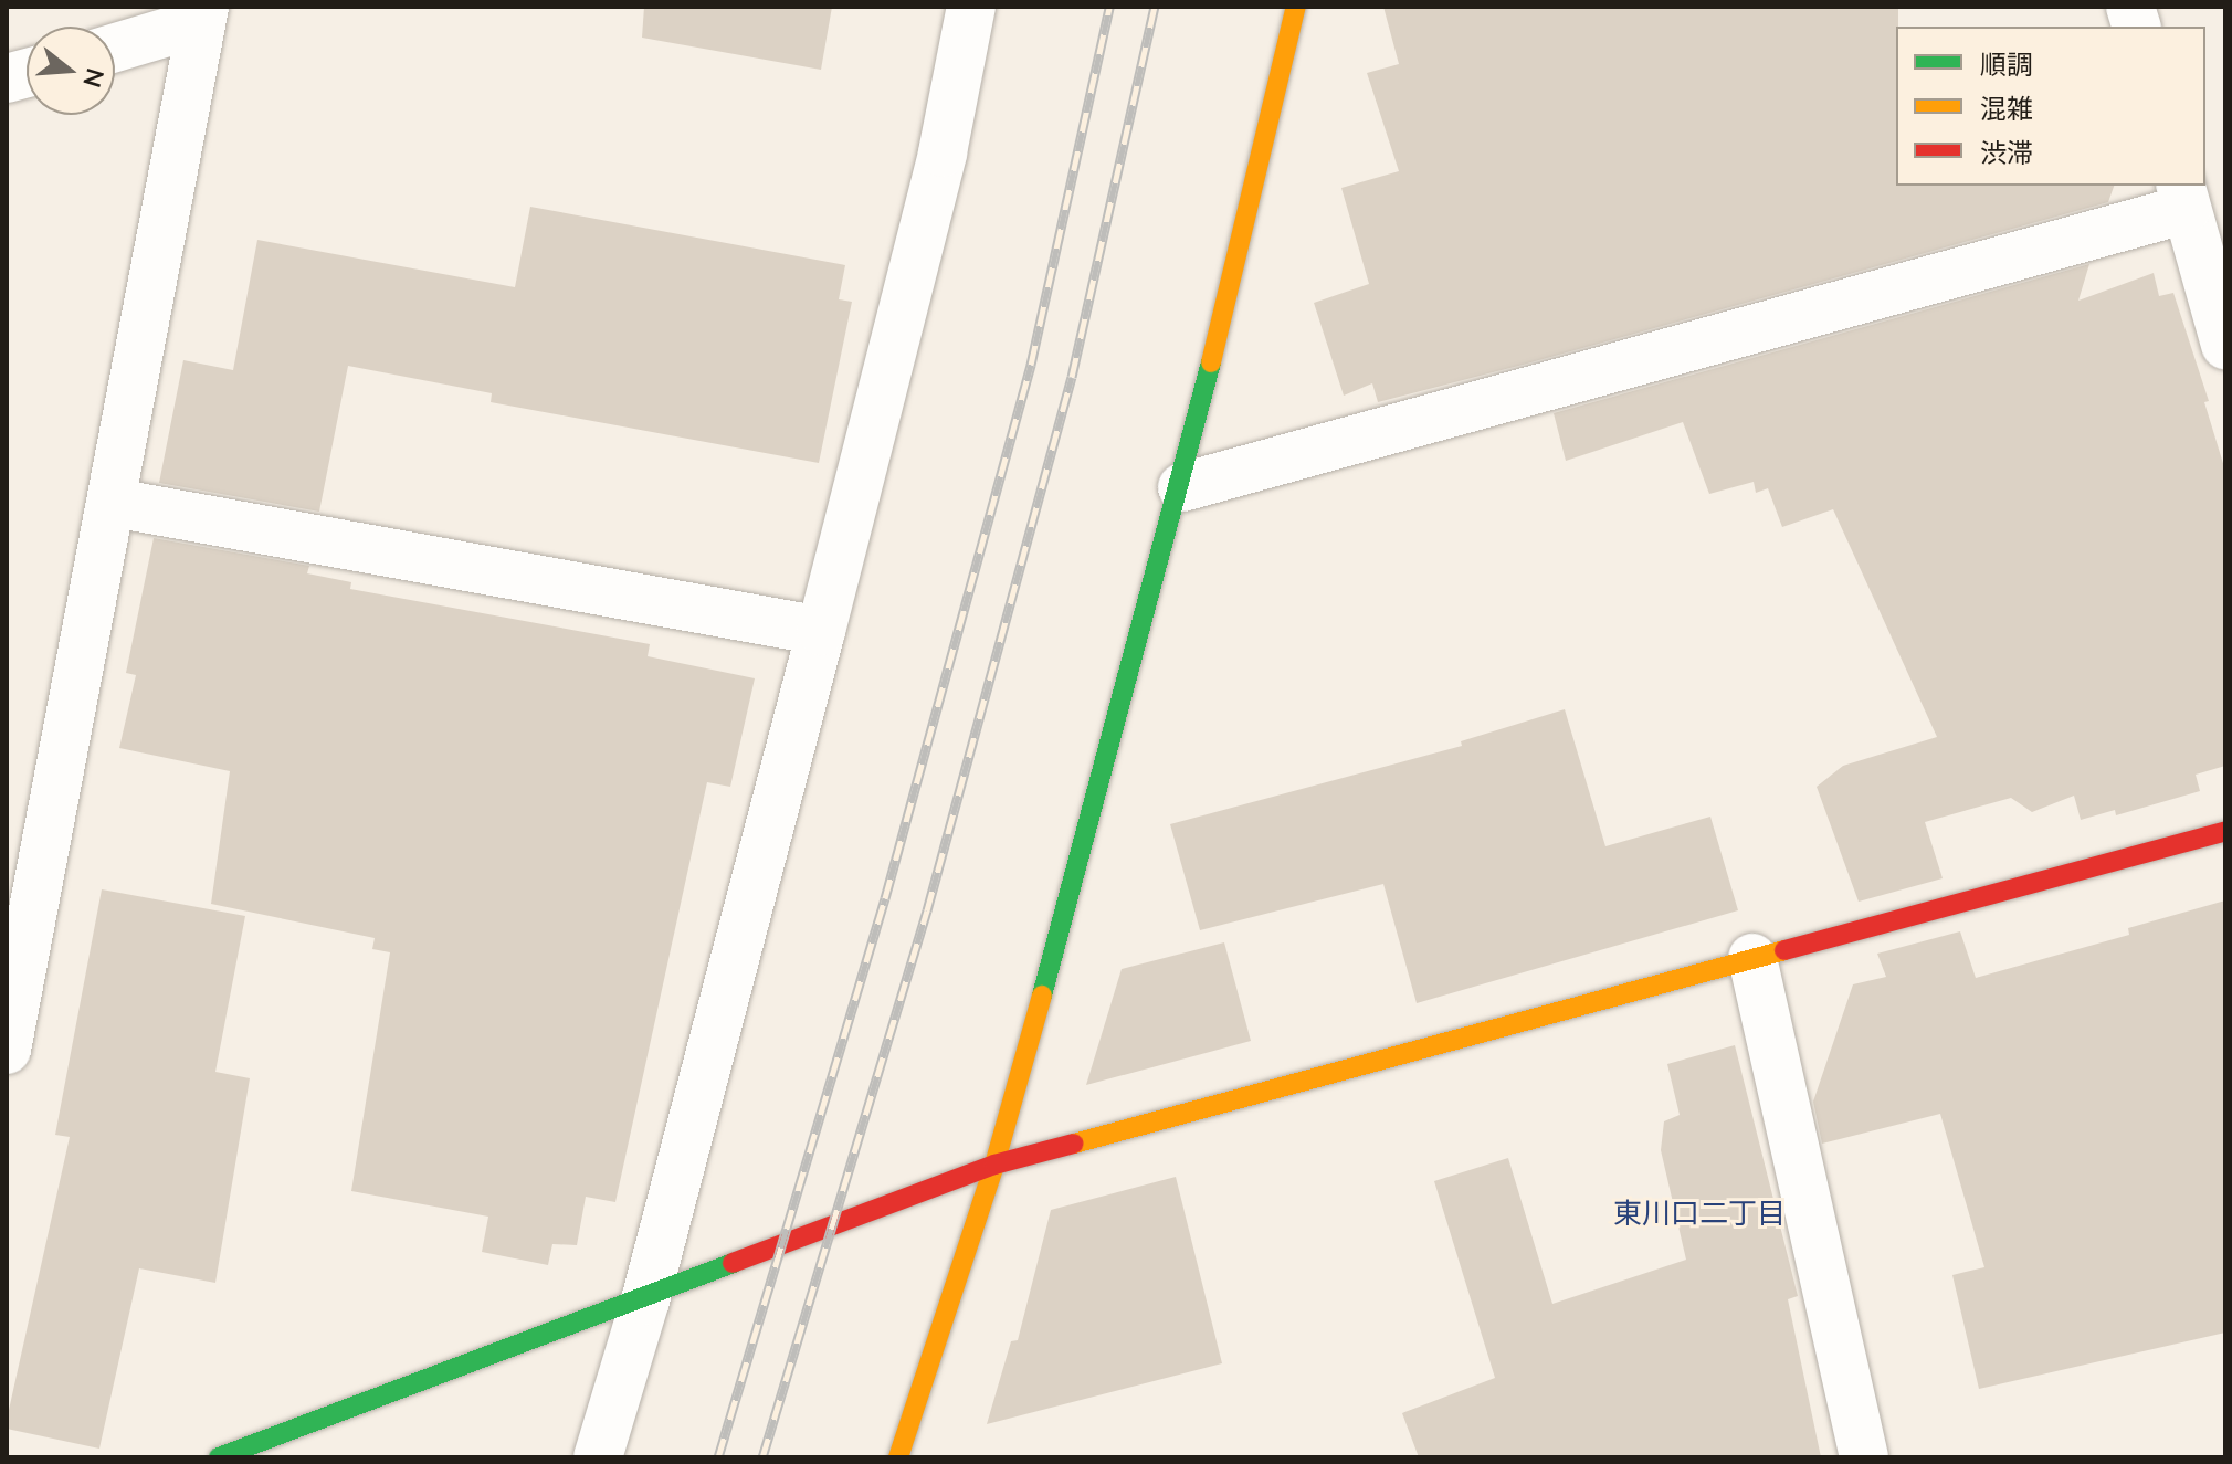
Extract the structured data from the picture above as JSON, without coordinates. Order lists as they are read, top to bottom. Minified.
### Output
{"districts":["東川口二丁目"],"legend":["順調","混雑","渋滞"],"north":"right"}
